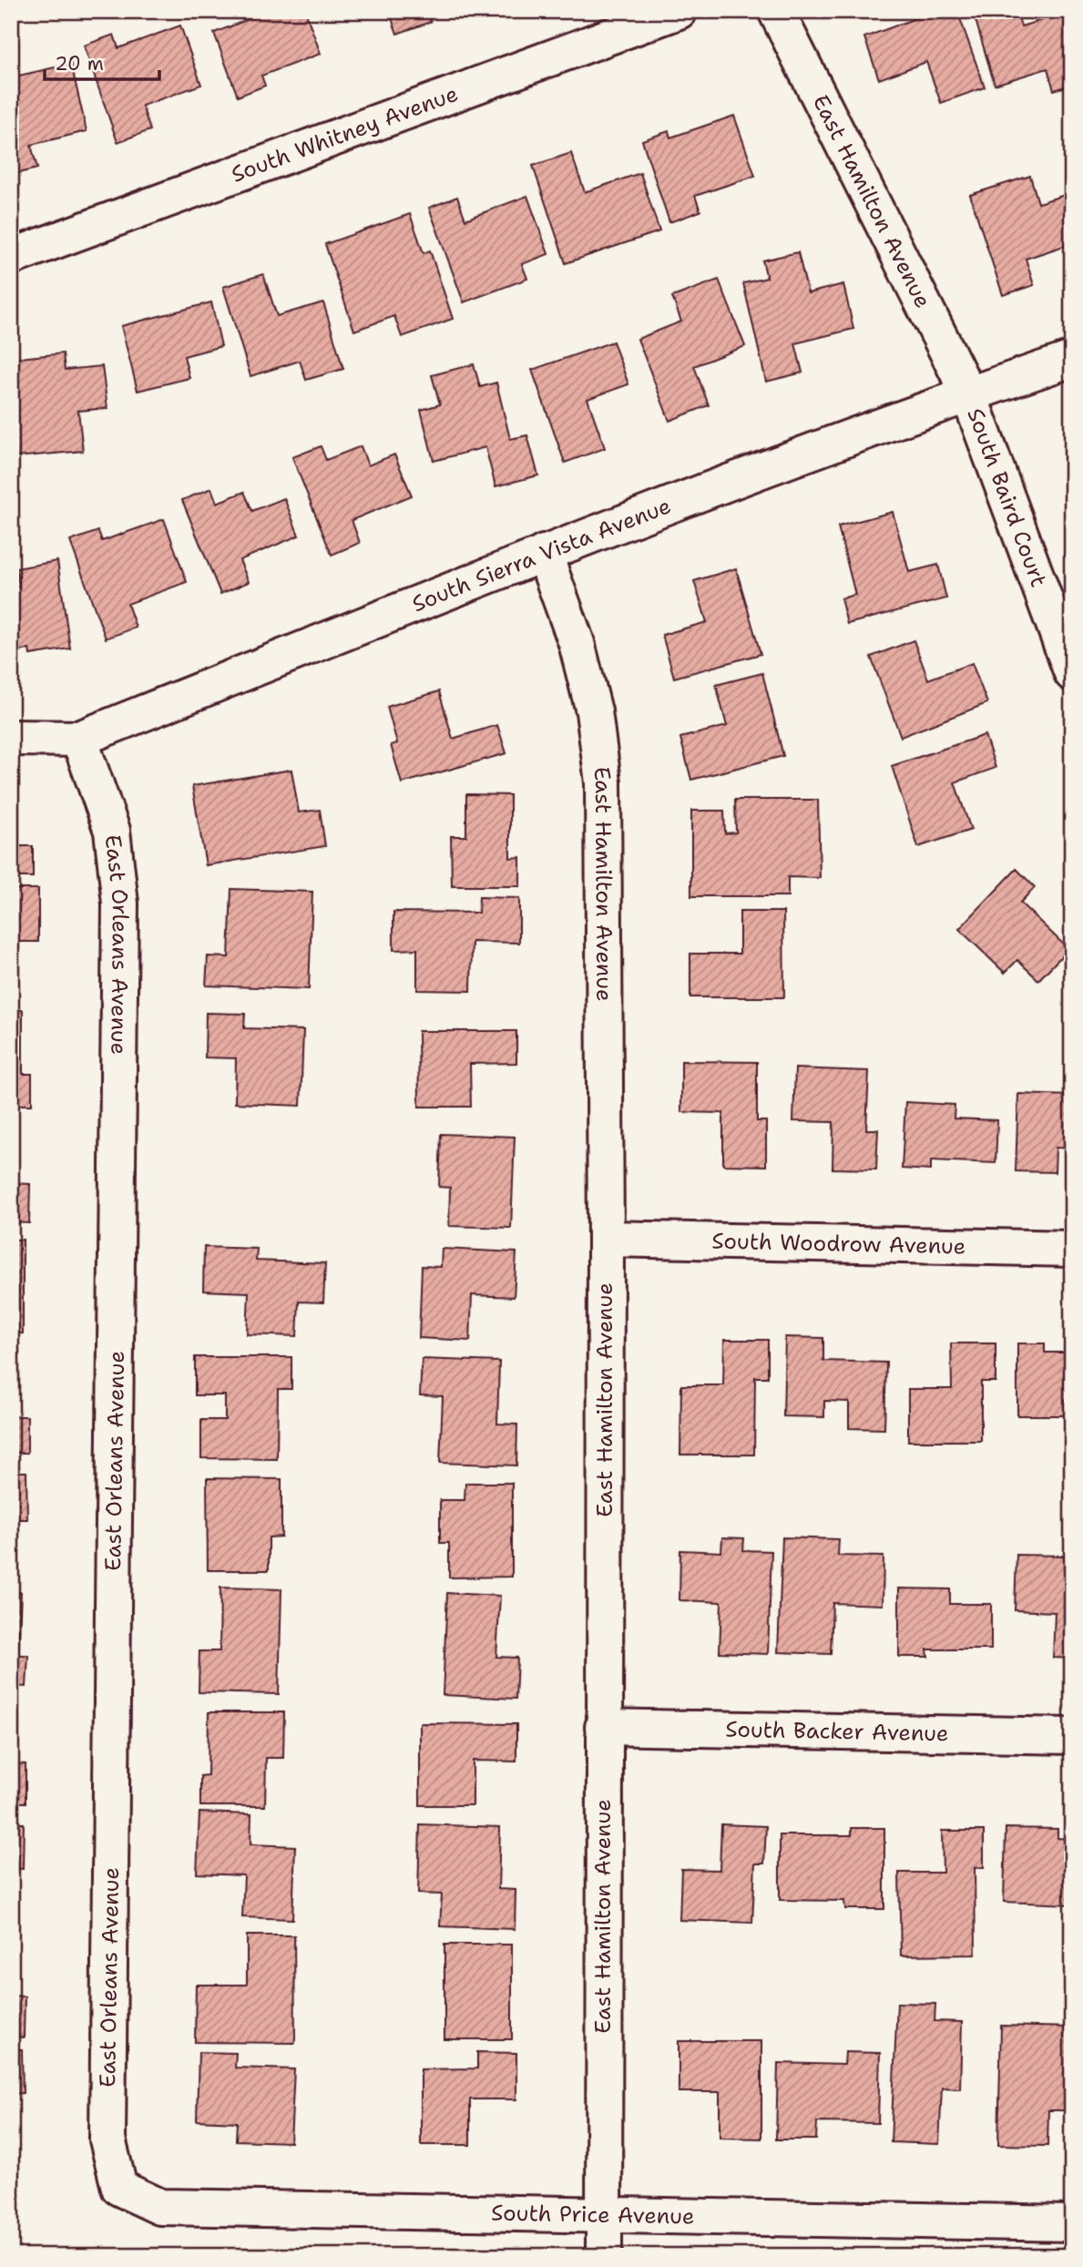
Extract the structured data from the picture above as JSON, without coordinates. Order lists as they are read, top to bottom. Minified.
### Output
{"streets":{"street":["South Whitney Avenue","East Hamilton Avenue","South Baird Court","South Sierra Vista Avenue","East Orleans Avenue","South Woodrow Avenue","South Backer Avenue","South Price Avenue"]},"crossings":[["East Hamilton Avenue","South Baird Court"],["East Hamilton Avenue","South Sierra Vista Avenue"],["East Hamilton Avenue","South Woodrow Avenue"],["East Hamilton Avenue","South Backer Avenue"],["East Hamilton Avenue","South Price Avenue"],["South Baird Court","South Sierra Vista Avenue"],["South Sierra Vista Avenue","East Orleans Avenue"],["East Orleans Avenue","South Price Avenue"]],"scale_bar":"20 m"}
